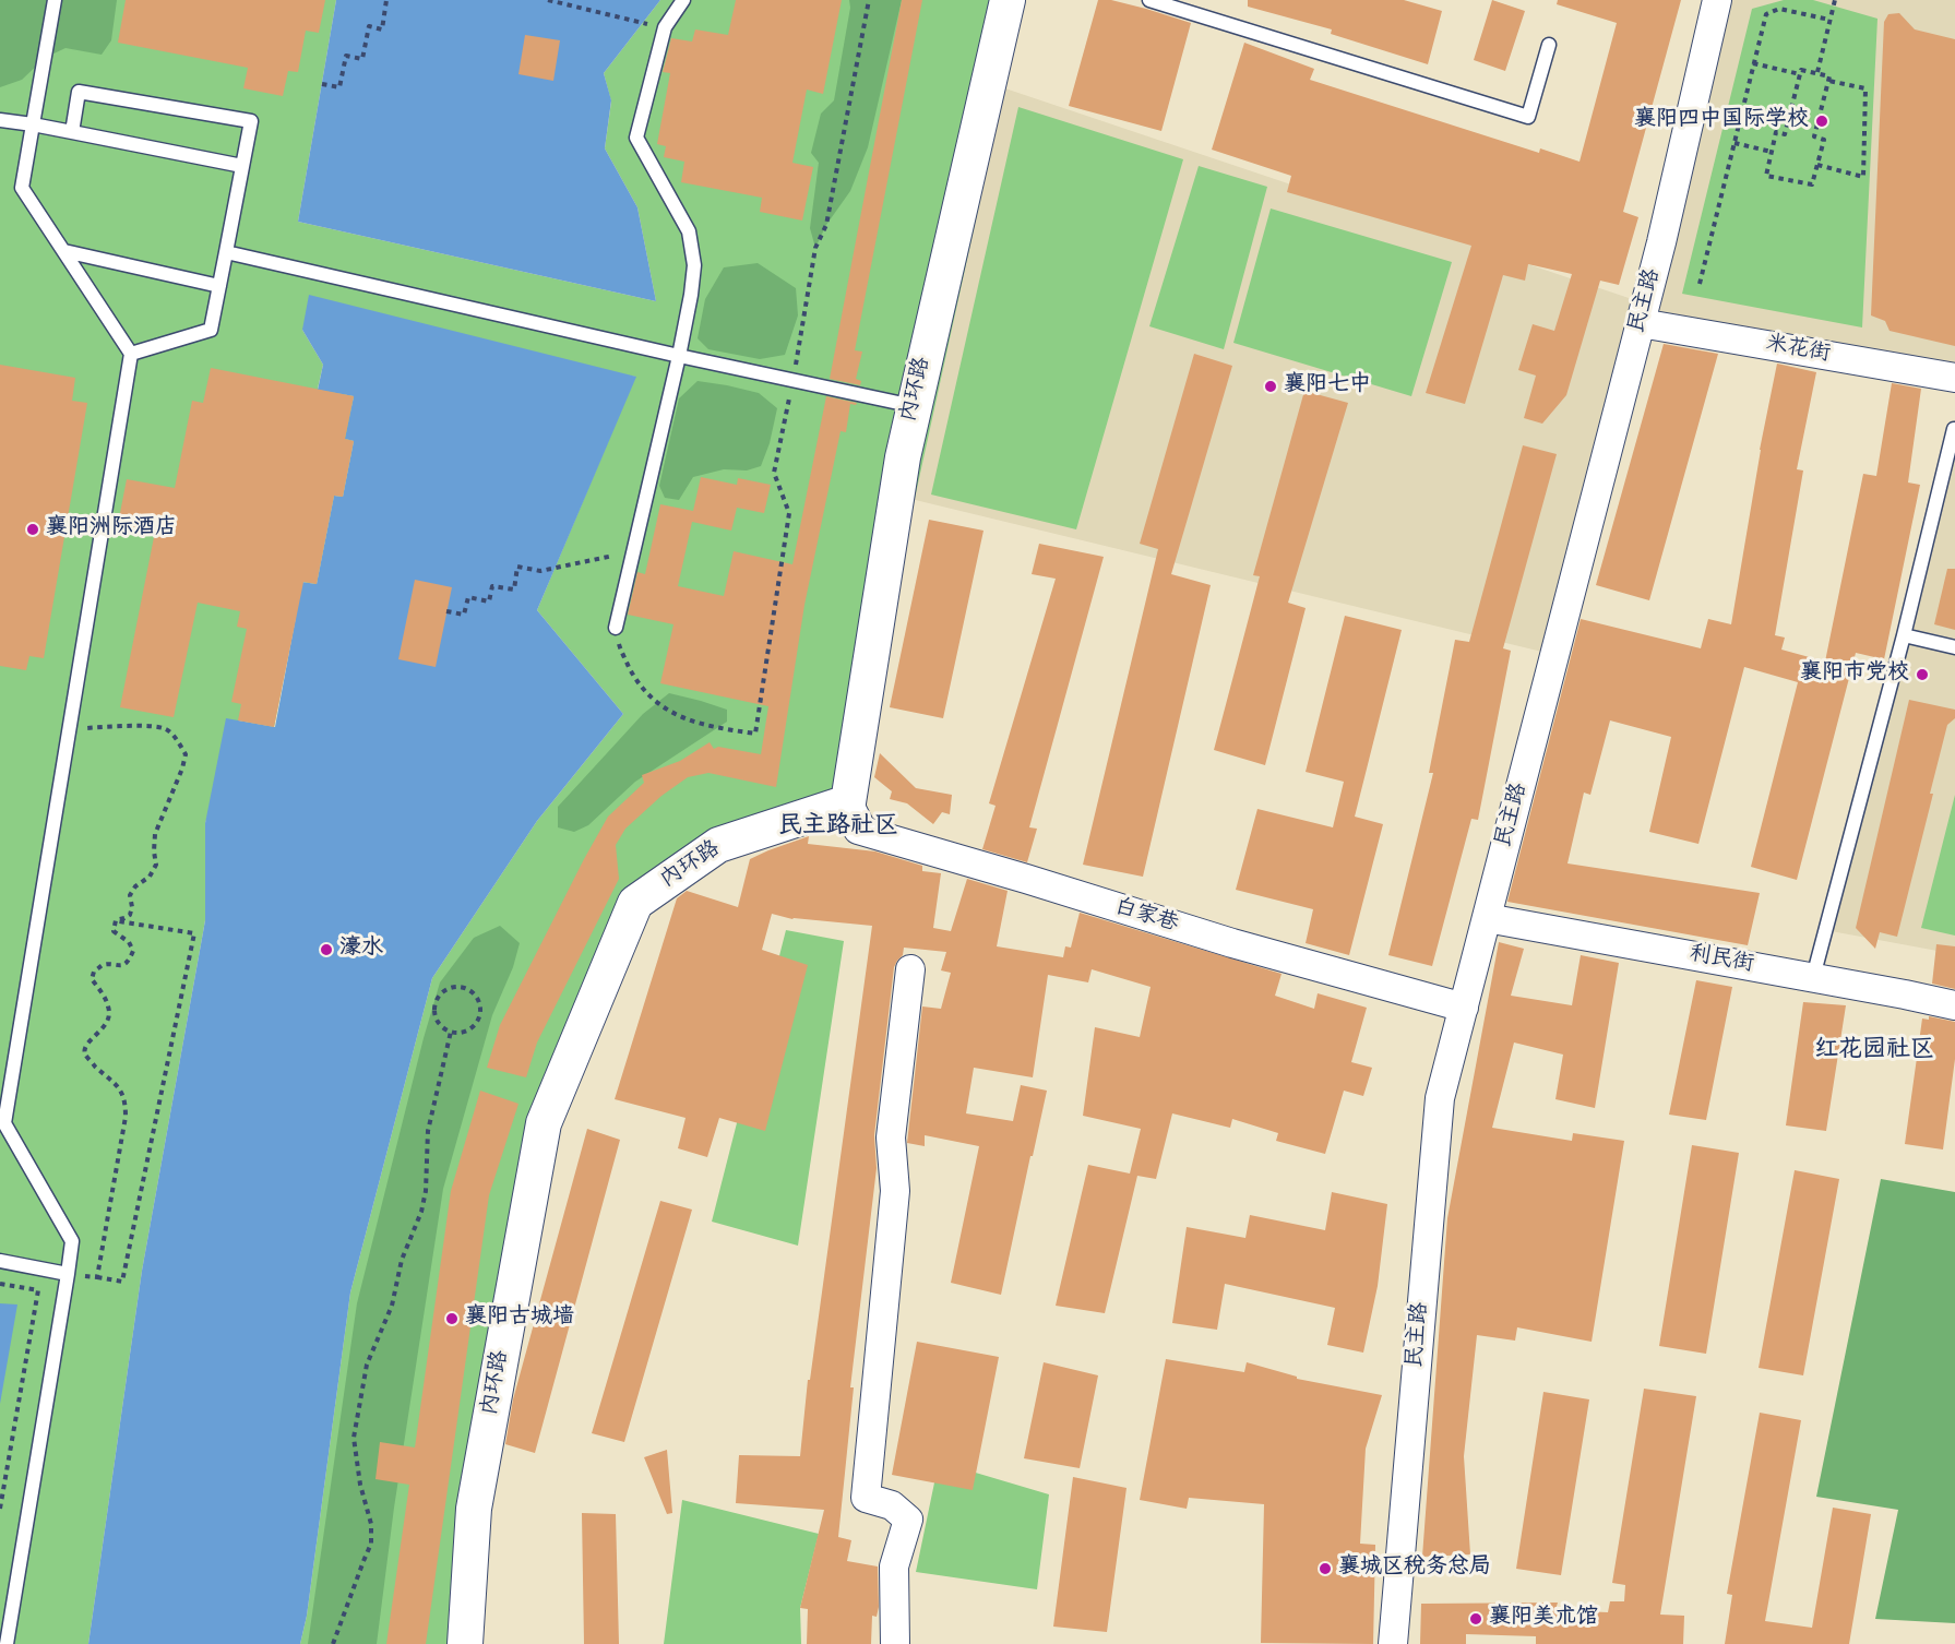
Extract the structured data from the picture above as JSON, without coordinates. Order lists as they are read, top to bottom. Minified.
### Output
{"streets":{"street":["民主路","米花街","内环路","白家巷","利民街"]},"crossings":[["民主路","米花街"],["民主路","白家巷"],["民主路","利民街"],["内环路","白家巷"]],"districts":["民主路社区","红花园社区"],"places":["襄阳四中国际学校","襄阳七中","襄阳洲际酒店","襄阳市党校","濠水","襄阳古城墙","襄城区税务总局","襄阳美术馆"]}
